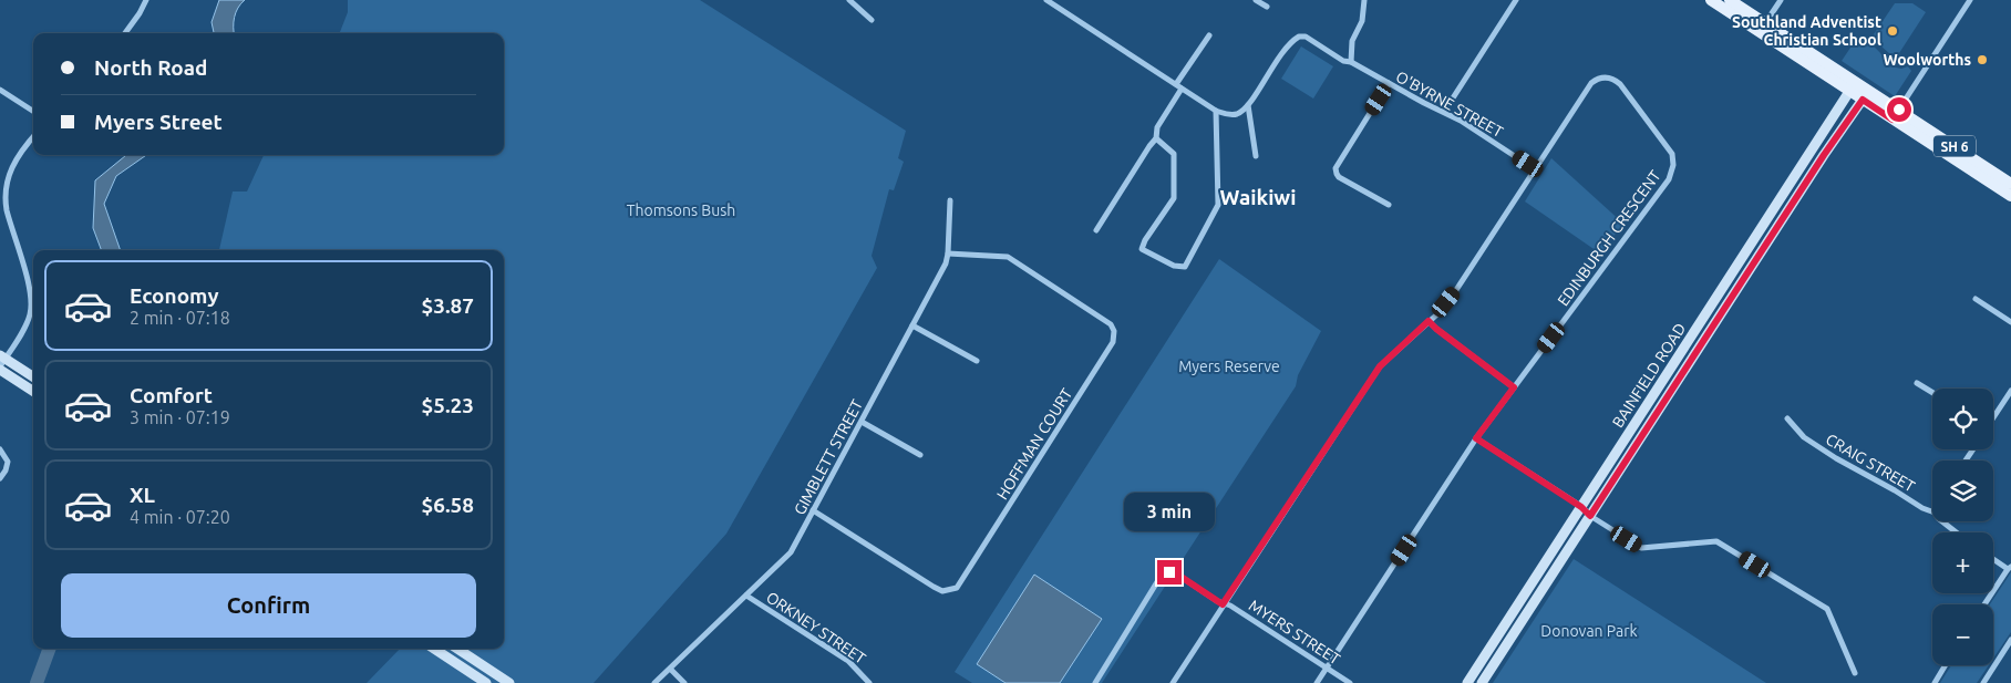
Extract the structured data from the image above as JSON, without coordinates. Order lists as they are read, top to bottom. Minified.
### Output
{"streets":{"main road":["SH 6","BAINFIELD ROAD"],"street":["O'BYRNE STREET","EDINBURGH CRESCENT","HOFFMAN COURT","GIMBLETT STREET","CRAIG STREET","ORKNEY STREET","MYERS STREET"]},"crossings":[["O'BYRNE STREET","EDINBURGH CRESCENT"],["SH 6","BAINFIELD ROAD"],["EDINBURGH CRESCENT","MYERS STREET"],["HOFFMAN COURT","GIMBLETT STREET"],["GIMBLETT STREET","ORKNEY STREET"]],"districts":["Waikiwi"],"parks":["Thomsons Bush","Myers Reserve","Donovan Park"],"places":["Southland Adventist Christian School","Woolworths"],"page":{"banner":["North Road","Myers Street"],"list":[{"name":"Economy","note":"2 min · 07:18","value":"$3.87"},{"name":"Comfort","note":"3 min · 07:19","value":"$5.23"},{"name":"XL","note":"4 min · 07:20","value":"$6.58"}],"map_buttons":["+","−"],"bubble":"3 min","buttons":"Confirm"}}
